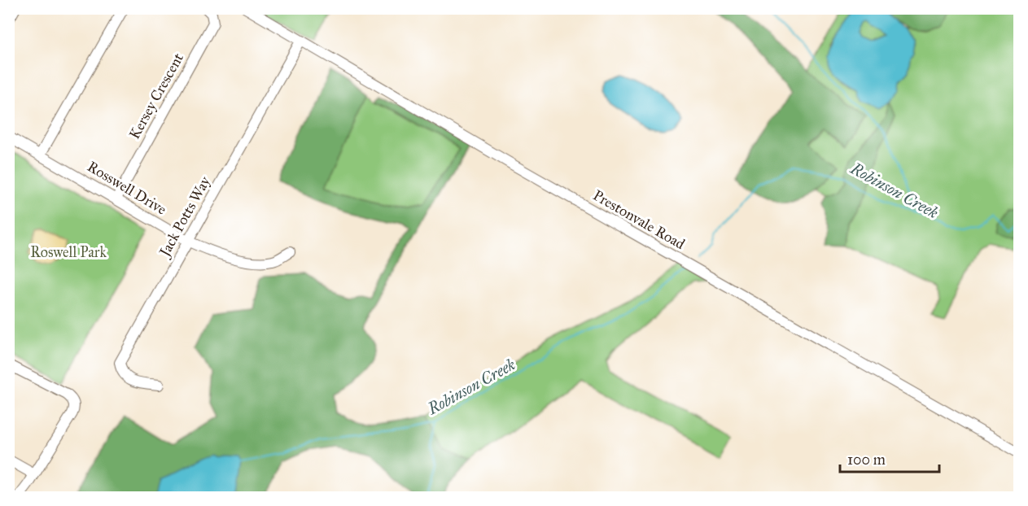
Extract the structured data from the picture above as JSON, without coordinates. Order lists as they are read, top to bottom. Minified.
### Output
{"streets":{"street":["Kersey Crescent","Rosswell Drive","Jack Potts Way","Prestonvale Road"]},"crossings":[["Kersey Crescent","Rosswell Drive"],["Rosswell Drive","Jack Potts Way"],["Jack Potts Way","Prestonvale Road"]],"water":["Robinson Creek"],"parks":["Roswell Park"],"scale_bar":"100 m"}
